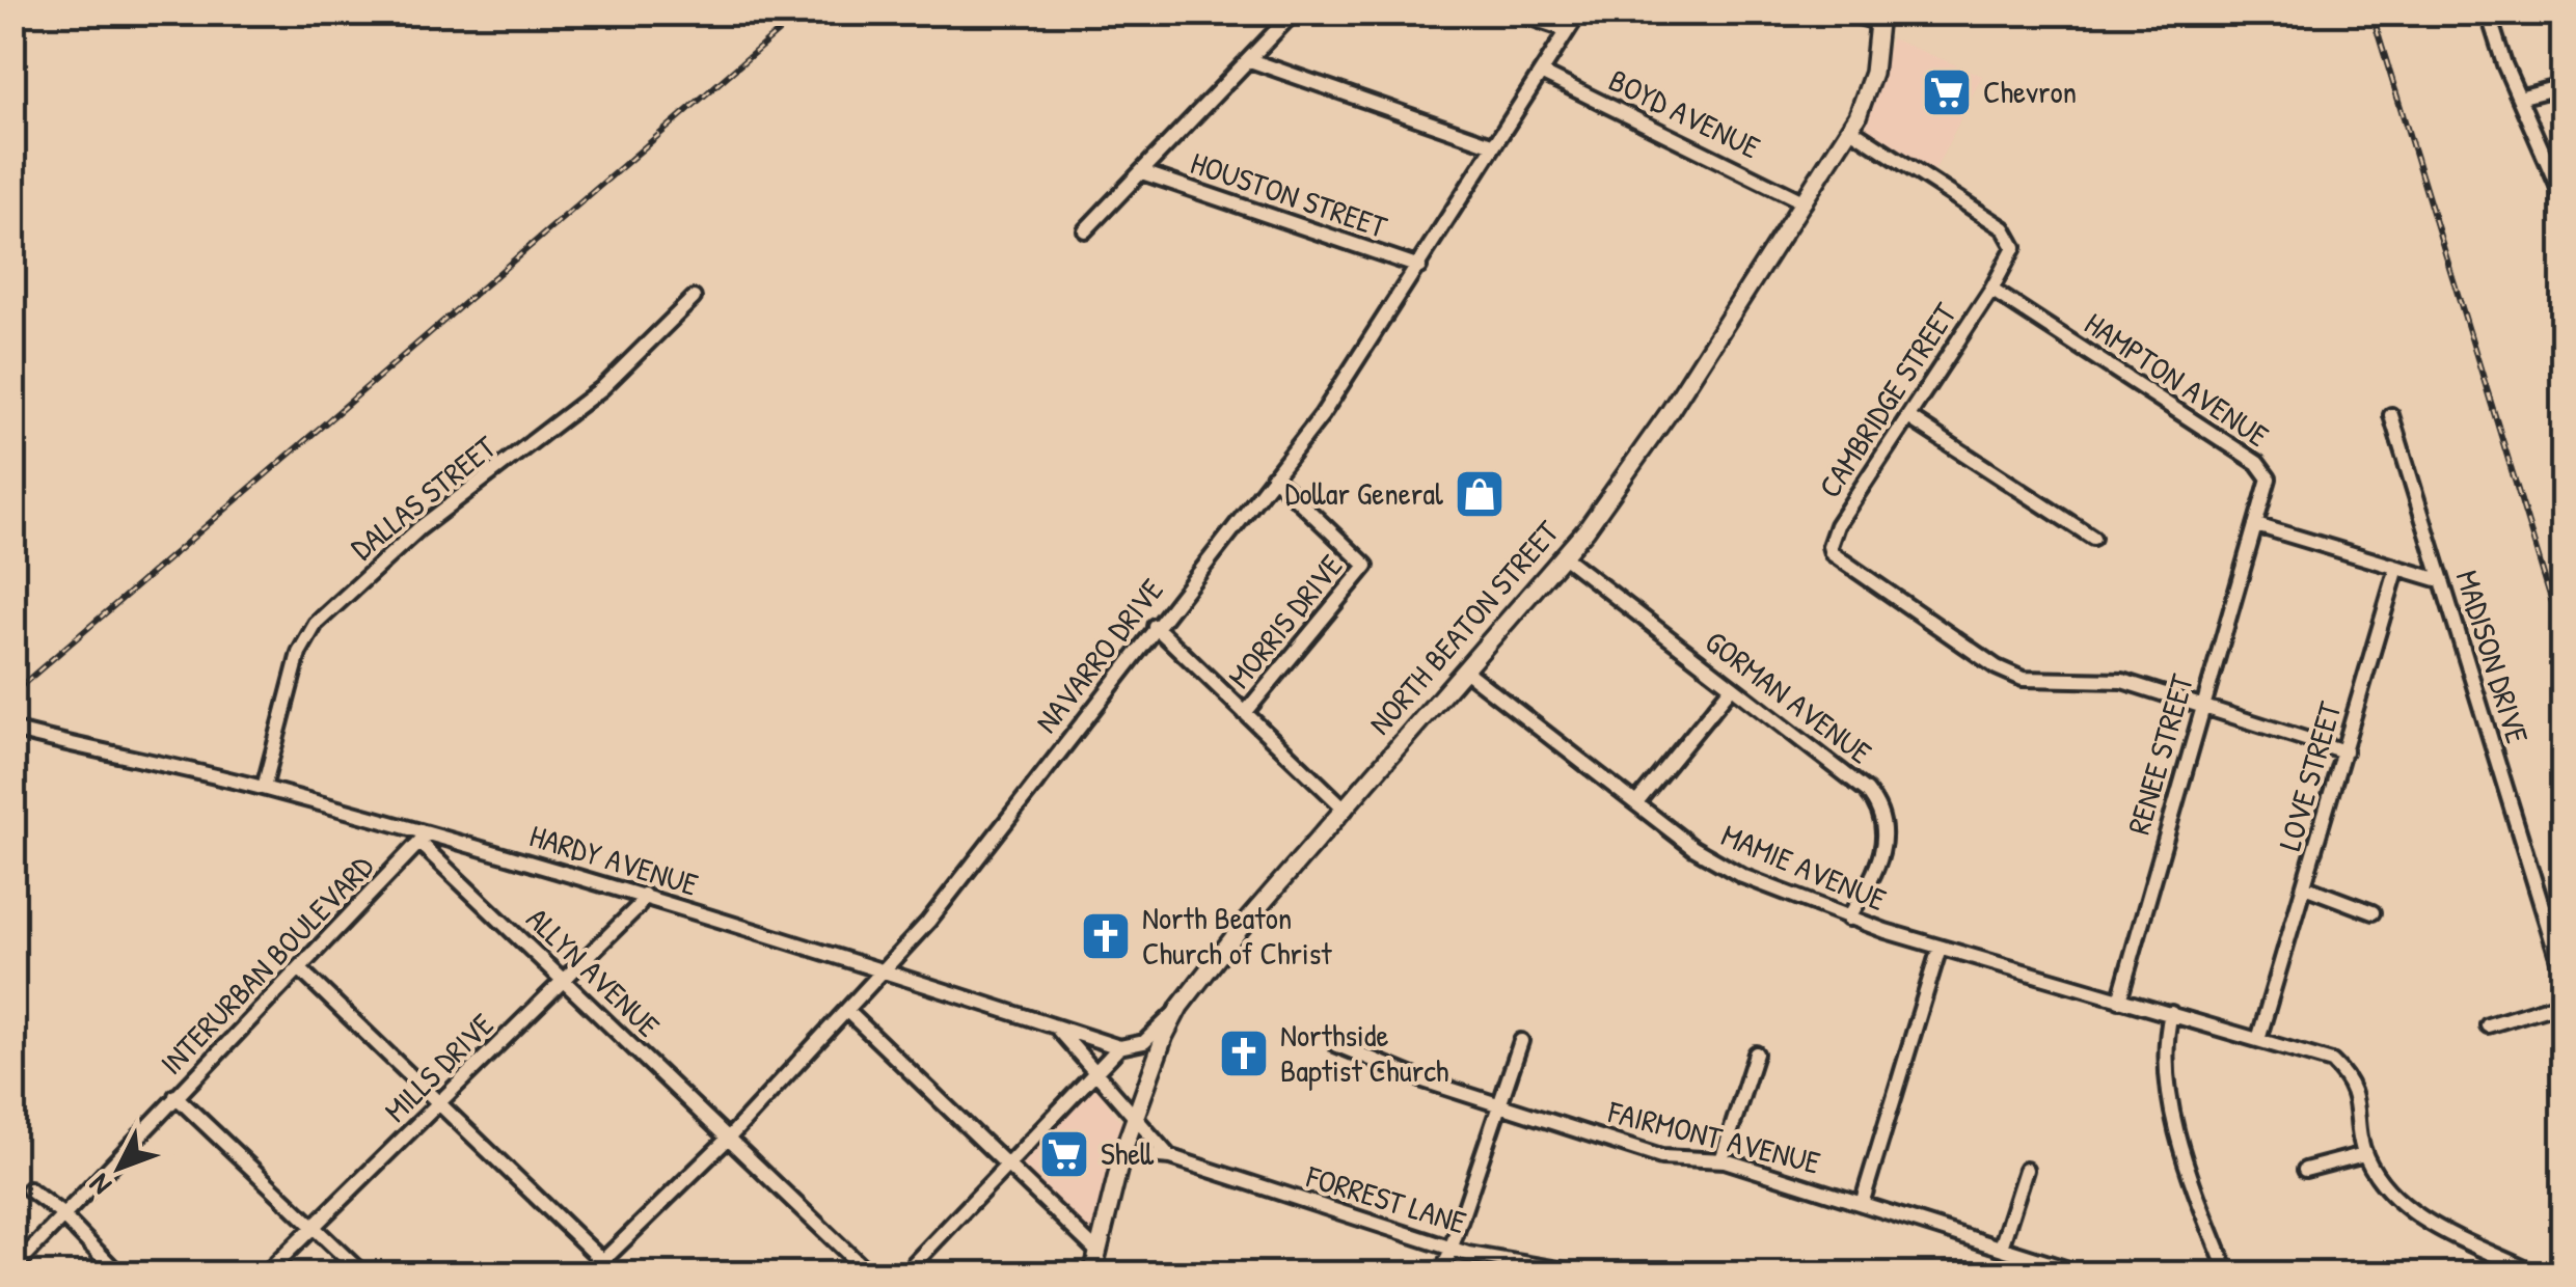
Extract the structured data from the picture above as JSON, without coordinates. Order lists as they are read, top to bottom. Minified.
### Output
{"streets":{"main road":["NORTH BEATON STREET"],"street":["BOYD AVENUE","HOUSTON STREET","HAMPTON AVENUE","CAMBRIDGE STREET","DALLAS STREET","MORRIS DRIVE","NAVARRO DRIVE","MADISON DRIVE","GORMAN AVENUE","RENEE STREET","LOVE STREET","HARDY AVENUE","MAMIE AVENUE","INTERURBAN BOULEVARD","ALLYN AVENUE","MILLS DRIVE","FAIRMONT AVENUE","FORREST LANE"]},"crossings":[["BOYD AVENUE","NORTH BEATON STREET"],["BOYD AVENUE","NAVARRO DRIVE"],["HOUSTON STREET","NAVARRO DRIVE"],["HAMPTON AVENUE","CAMBRIDGE STREET"],["HAMPTON AVENUE","RENEE STREET"],["CAMBRIDGE STREET","NORTH BEATON STREET"],["CAMBRIDGE STREET","RENEE STREET"],["DALLAS STREET","HARDY AVENUE"],["MORRIS DRIVE","NAVARRO DRIVE"],["NORTH BEATON STREET","GORMAN AVENUE"],["NORTH BEATON STREET","MAMIE AVENUE"],["NORTH BEATON STREET","FORREST LANE"],["NAVARRO DRIVE","HARDY AVENUE"],["NAVARRO DRIVE","ALLYN AVENUE"],["GORMAN AVENUE","MAMIE AVENUE"],["RENEE STREET","MAMIE AVENUE"],["LOVE STREET","MAMIE AVENUE"],["HARDY AVENUE","INTERURBAN BOULEVARD"],["HARDY AVENUE","ALLYN AVENUE"],["HARDY AVENUE","MILLS DRIVE"],["HARDY AVENUE","FORREST LANE"],["INTERURBAN BOULEVARD","ALLYN AVENUE"],["ALLYN AVENUE","MILLS DRIVE"]],"places":{"supermarket":["Chevron","Shell"],"shop":["Dollar General"],"church":["North Beaton Church of Christ","Northside Baptist Church"]},"north":"bottom left"}
